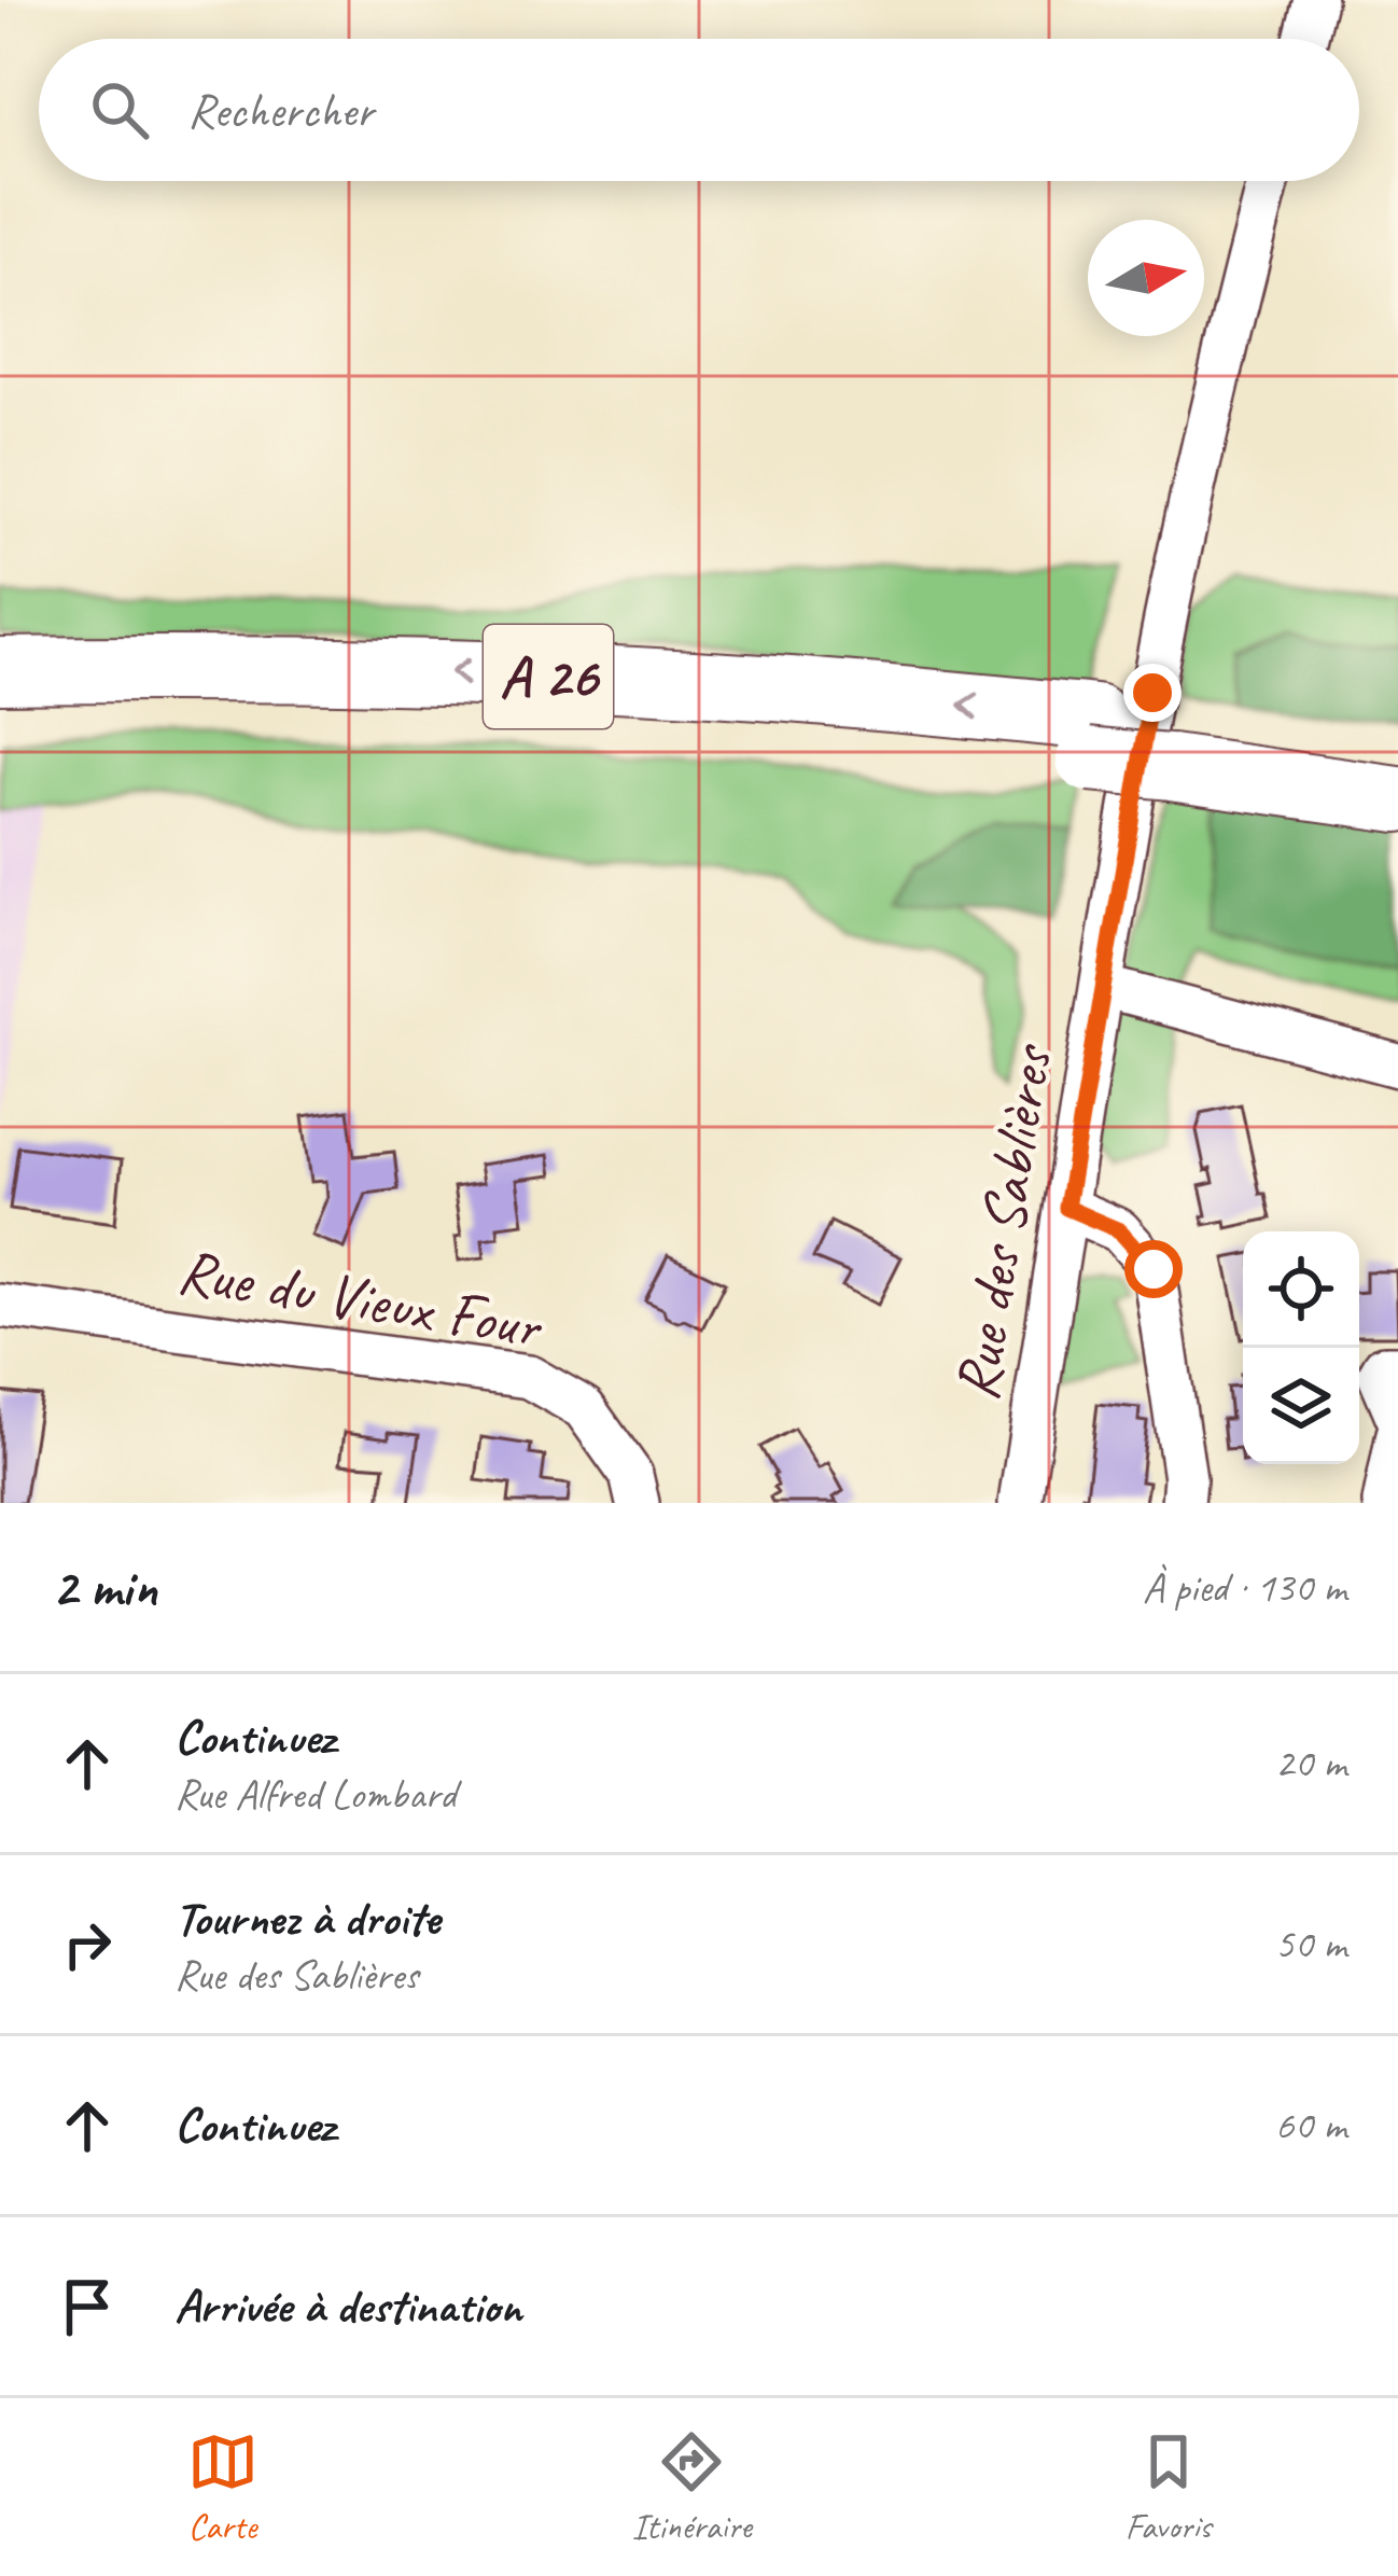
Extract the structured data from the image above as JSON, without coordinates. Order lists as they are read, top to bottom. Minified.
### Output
{"streets":{"highway":["A 26"],"street":["Rue des Sablières","Rue du Vieux Four"]},"north":"right","page":{"search":"Rechercher","heading":["2 min","À pied · 130 m"],"list":[["Continuez","Rue Alfred Lombard","20 m"],["Tournez à droite","Rue des Sablières","50 m"],["Continuez","60 m"],"Arrivée à destination"],"nav":["Carte","Itinéraire","Favoris"]}}
